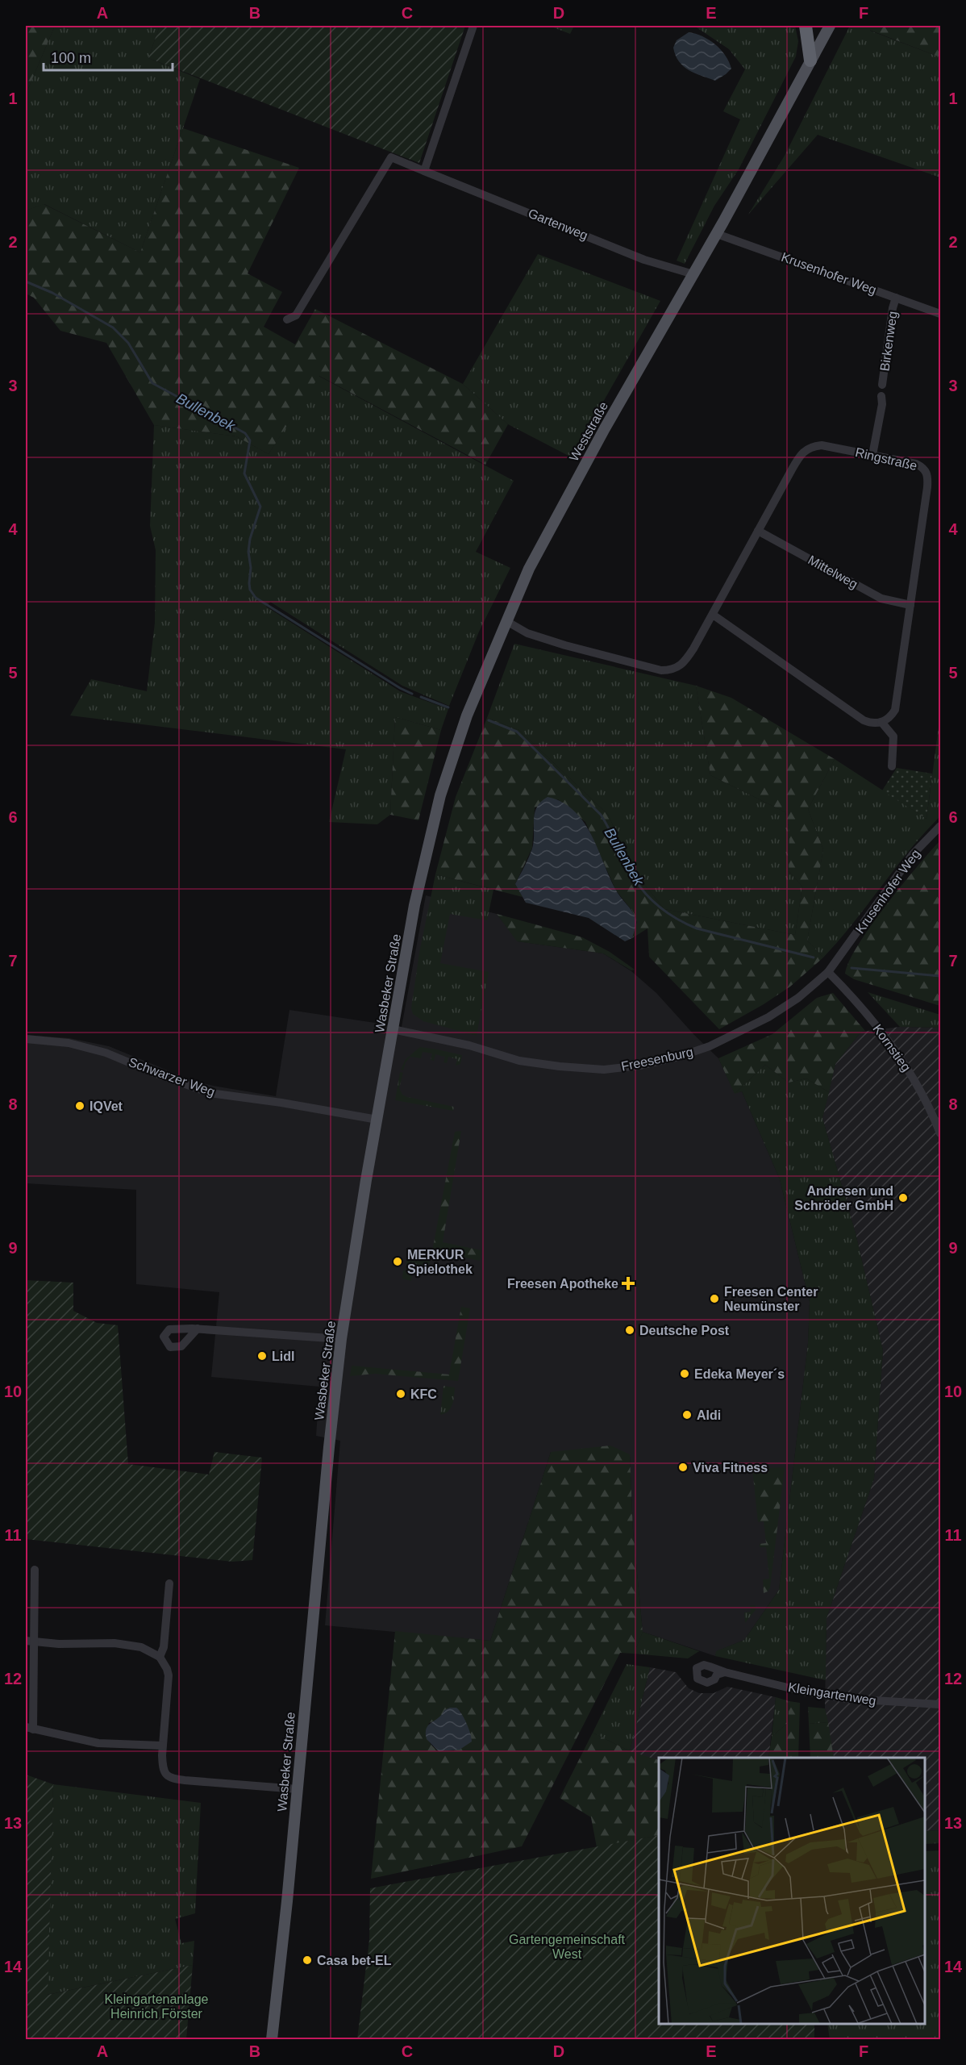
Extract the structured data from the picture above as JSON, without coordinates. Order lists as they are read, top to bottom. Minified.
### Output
{"streets":{"main road":["Weststraße","Wasbeker Straße"],"street":["Gartenweg","Krusenhofer Weg","Birkenweg","Ringstraße","Mittelweg","Kornstieg","Freesenburg","Schwarzer Weg","Kleingartenweg"]},"crossings":[["Gartenweg","Weststraße"],["Krusenhofer Weg","Birkenweg"],["Krusenhofer Weg","Weststraße"],["Krusenhofer Weg","Freesenburg"],["Weststraße","Ringstraße"],["Weststraße","Wasbeker Straße"],["Ringstraße","Mittelweg"],["Wasbeker Straße","Freesenburg"],["Wasbeker Straße","Schwarzer Weg"],["Kornstieg","Freesenburg"]],"water":["Bullenbek"],"parks":["Gartengemeinschaft West","Kleingartenanlage Heinrich Förster"],"places":{"other":["IQVet","Andresen und Schröder GmbH","MERKUR Spielothek","Freesen Center Neumünster","Deutsche Post","Lidl","Edeka Meyer´s","KFC","Aldi","Viva Fitness","Casa bet-EL"],"health":["Freesen Apotheke"]},"scale_bar":"100 m","grid":{"columns":["A","B","C","D","E","F"],"rows":["1","2","3","4","5","6","7","8","9","10","11","12","13","14"]}}
